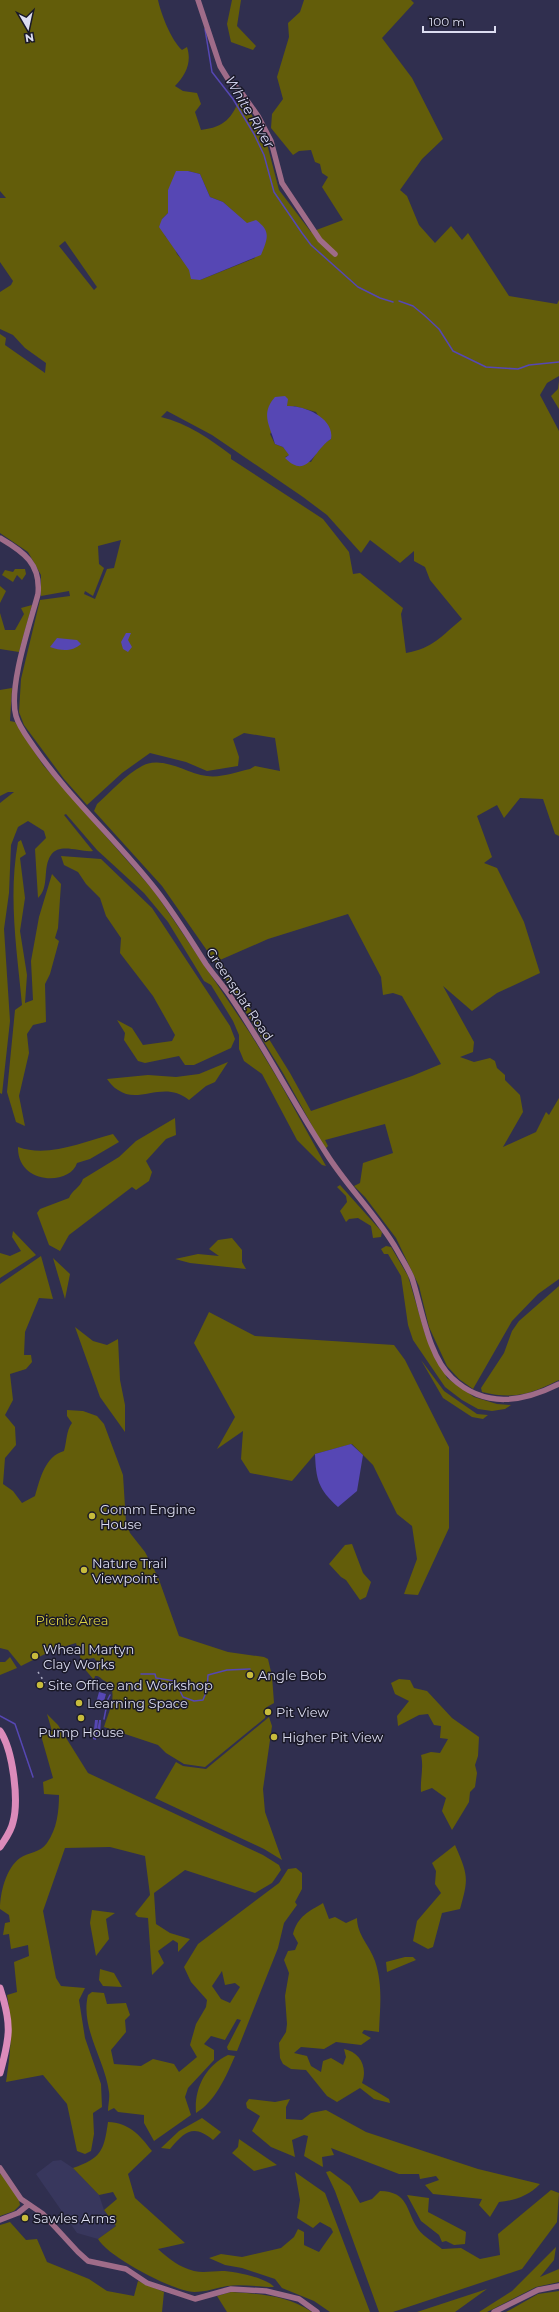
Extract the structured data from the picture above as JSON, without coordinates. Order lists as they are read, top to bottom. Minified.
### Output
{"streets":{"street":["Greensplat Road"]},"water":["White River"],"parks":["Picnic Area"],"places":["Gomm Engine House","Nature Trail Viewpoint","Wheal Martyn Clay Works","Angle Bob","Site Office and Workshop","Learning Space","Pit View","Pump House","Higher Pit View","Sawles Arms"],"scale_bar":"100 m","north":"bottom"}
